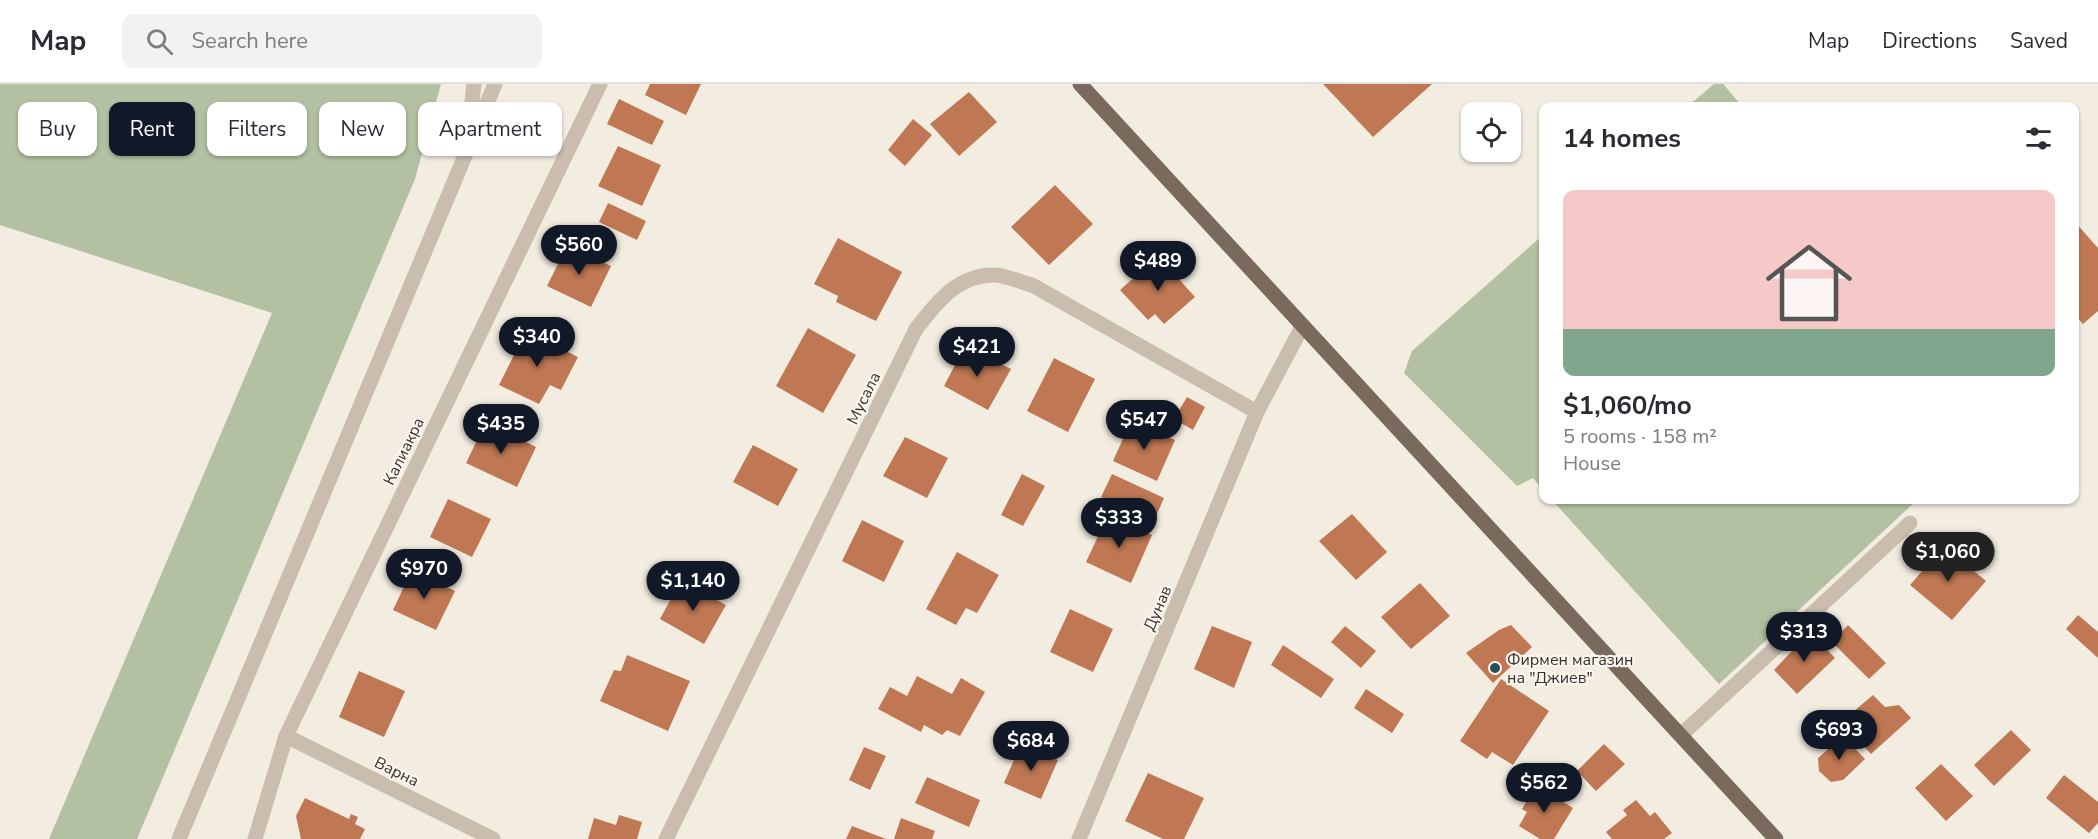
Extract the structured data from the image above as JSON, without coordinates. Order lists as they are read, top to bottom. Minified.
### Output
{"streets":{"street":["Мусала","Калиакра","Дунав","Варна"]},"crossings":[["Мусала","Дунав"],["Калиакра","Варна"]],"places":["Фирмен магазин на \"Джиев\""],"page":{"header":"Map","search":"Search here","nav":["Map","Directions","Saved"],"chip":["Buy","Rent","Filters","New","Apartment"],"heading":"14 homes","list":[{"name":"$1,060/mo","note":"5 rooms · 158 m² · House"}],"price":["$560","$489","$340","$421","$547","$435","$333","$1,060","$970","$1,140","$313","$693","$684","$562"]}}
